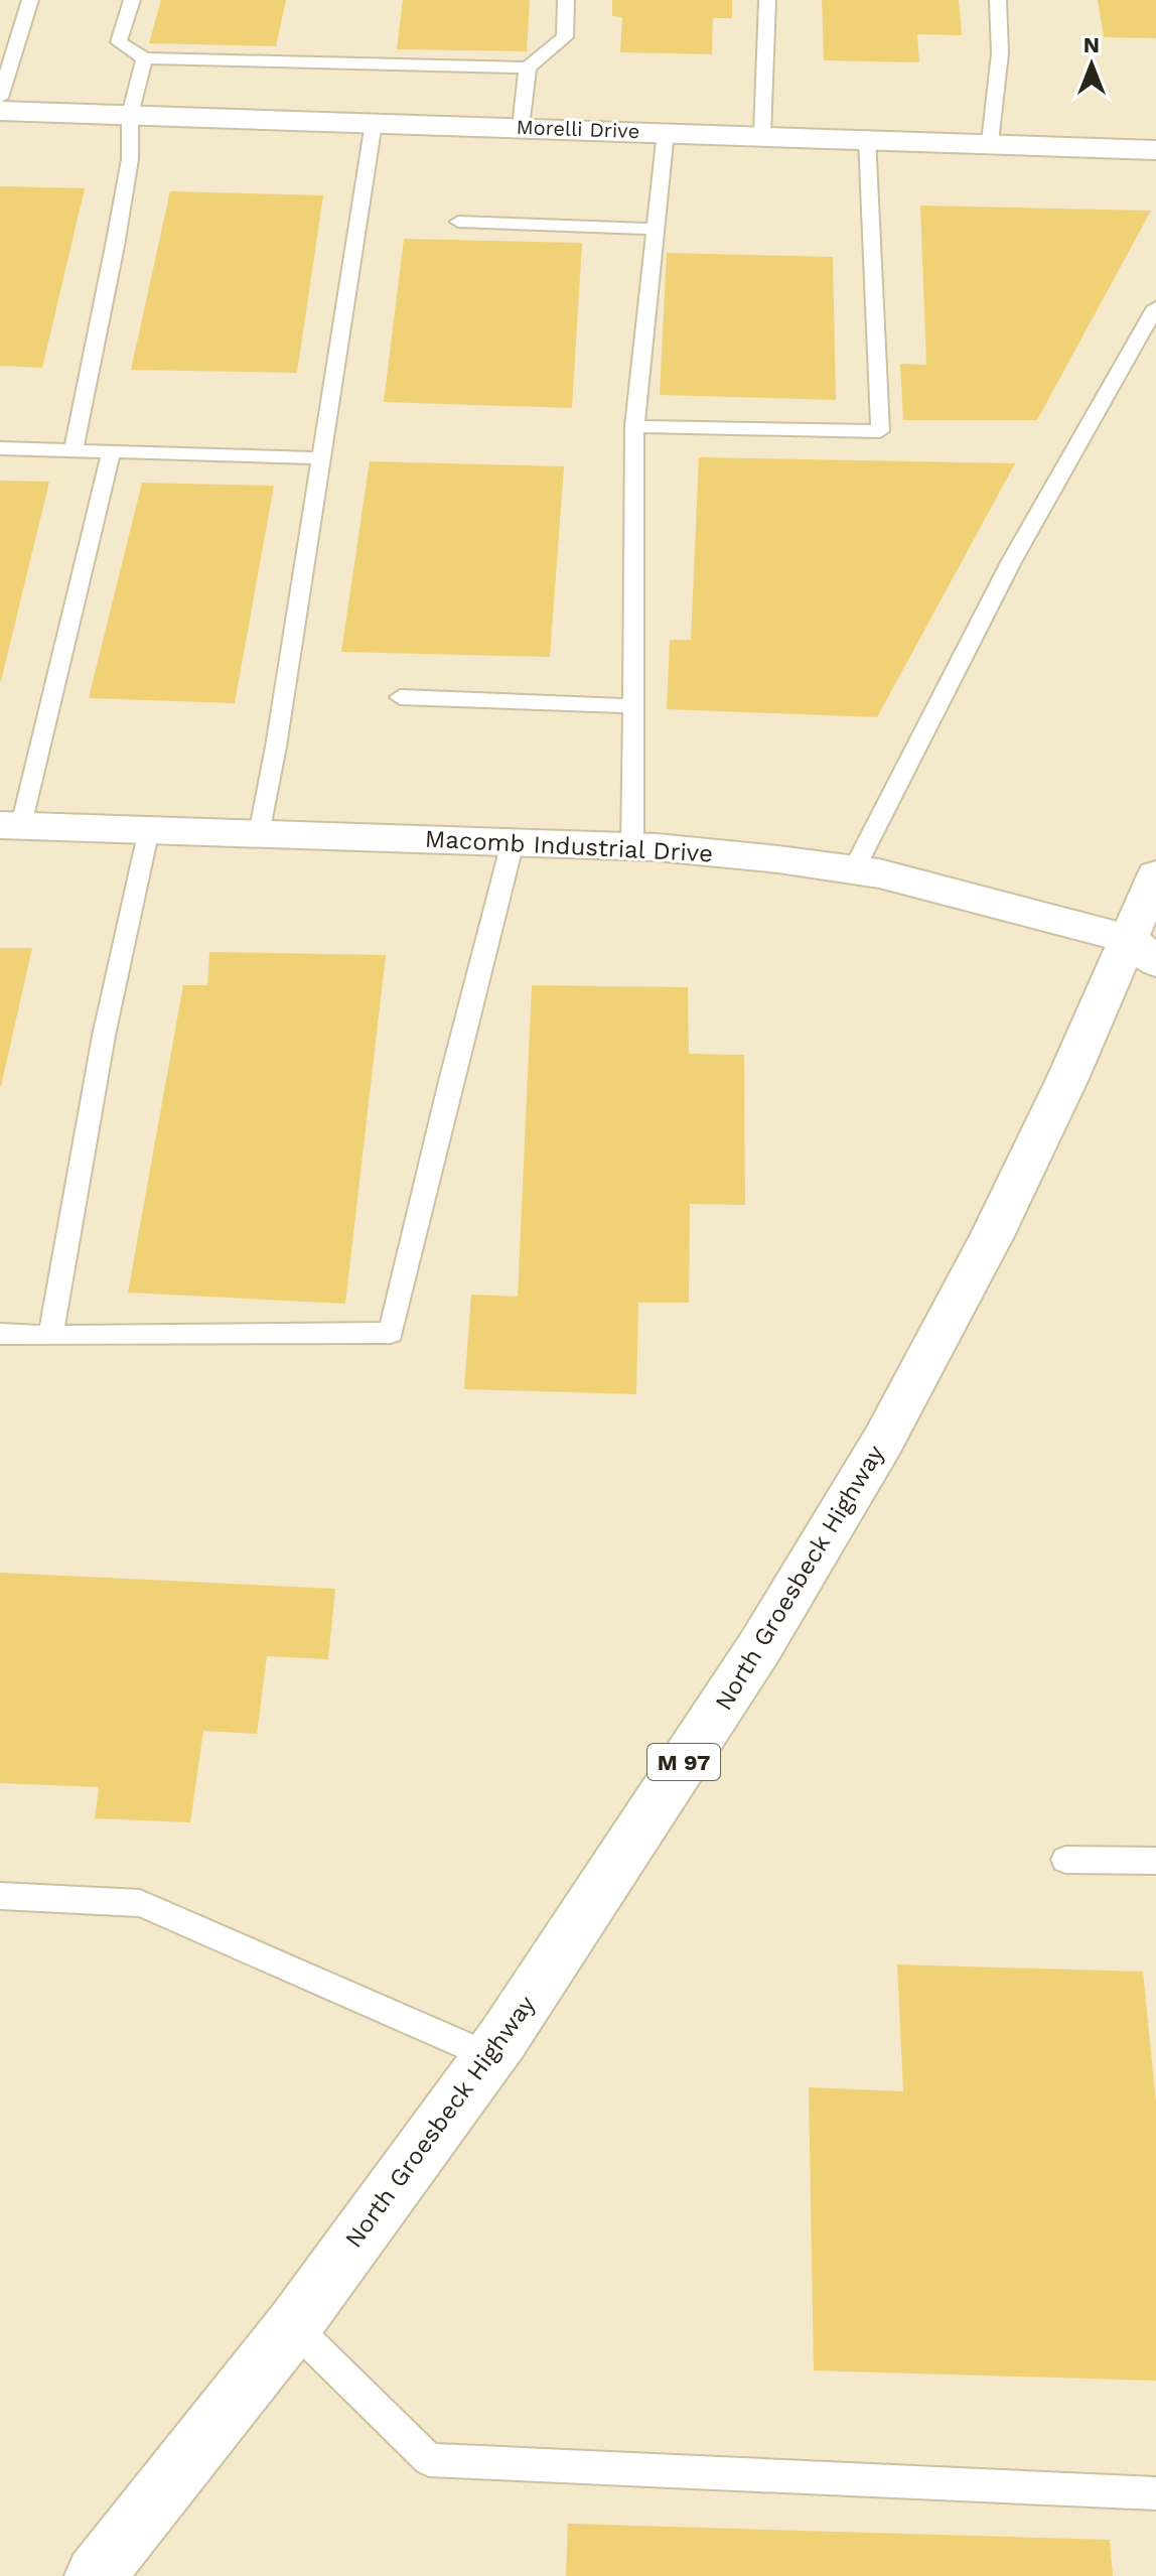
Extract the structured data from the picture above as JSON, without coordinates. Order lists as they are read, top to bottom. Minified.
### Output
{"streets":{"street":["Morelli Drive","Macomb Industrial Drive","North Groesbeck Highway","M 97"]},"crossings":[["Macomb Industrial Drive","North Groesbeck Highway"]],"north":"top"}
